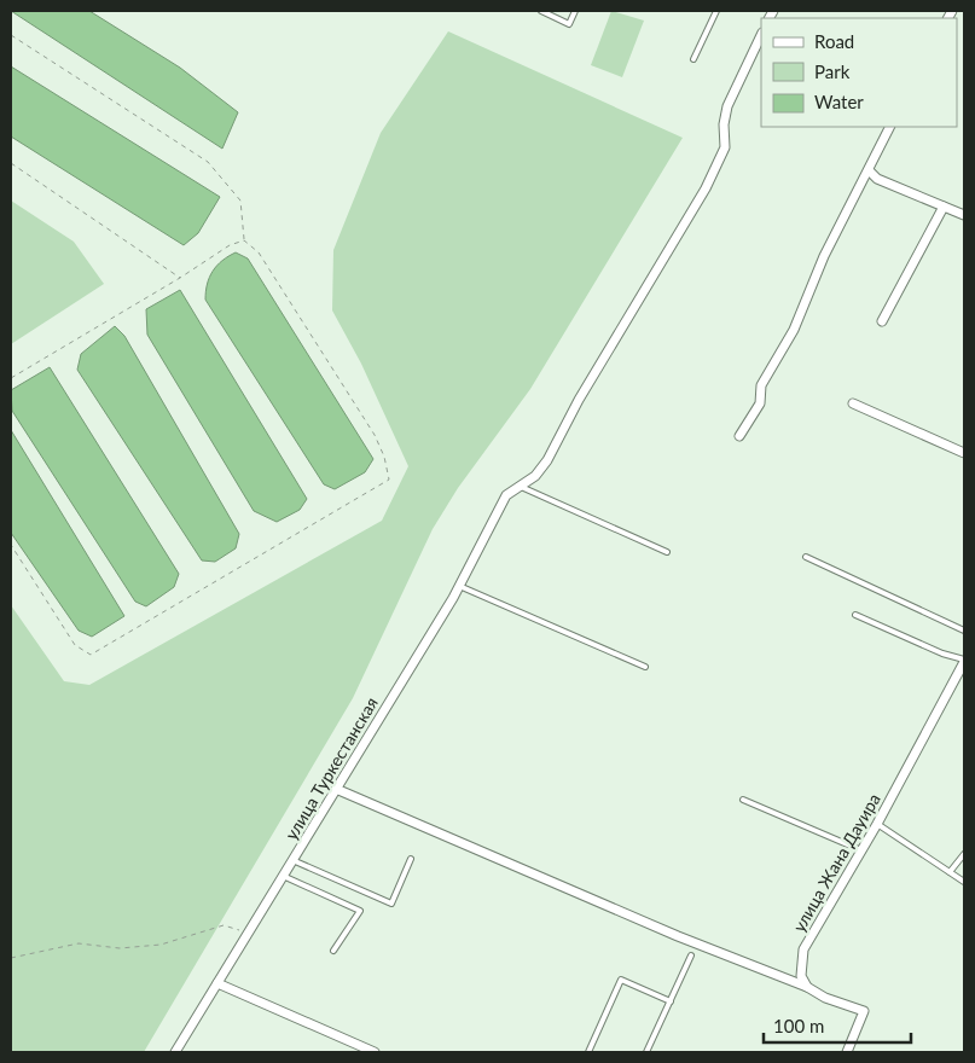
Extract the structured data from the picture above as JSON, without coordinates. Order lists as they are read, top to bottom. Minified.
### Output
{"streets":{"street":["улица Туркестанская","улица Жана Дауира"]},"legend":["Road","Park","Water"],"scale_bar":"100 m"}
